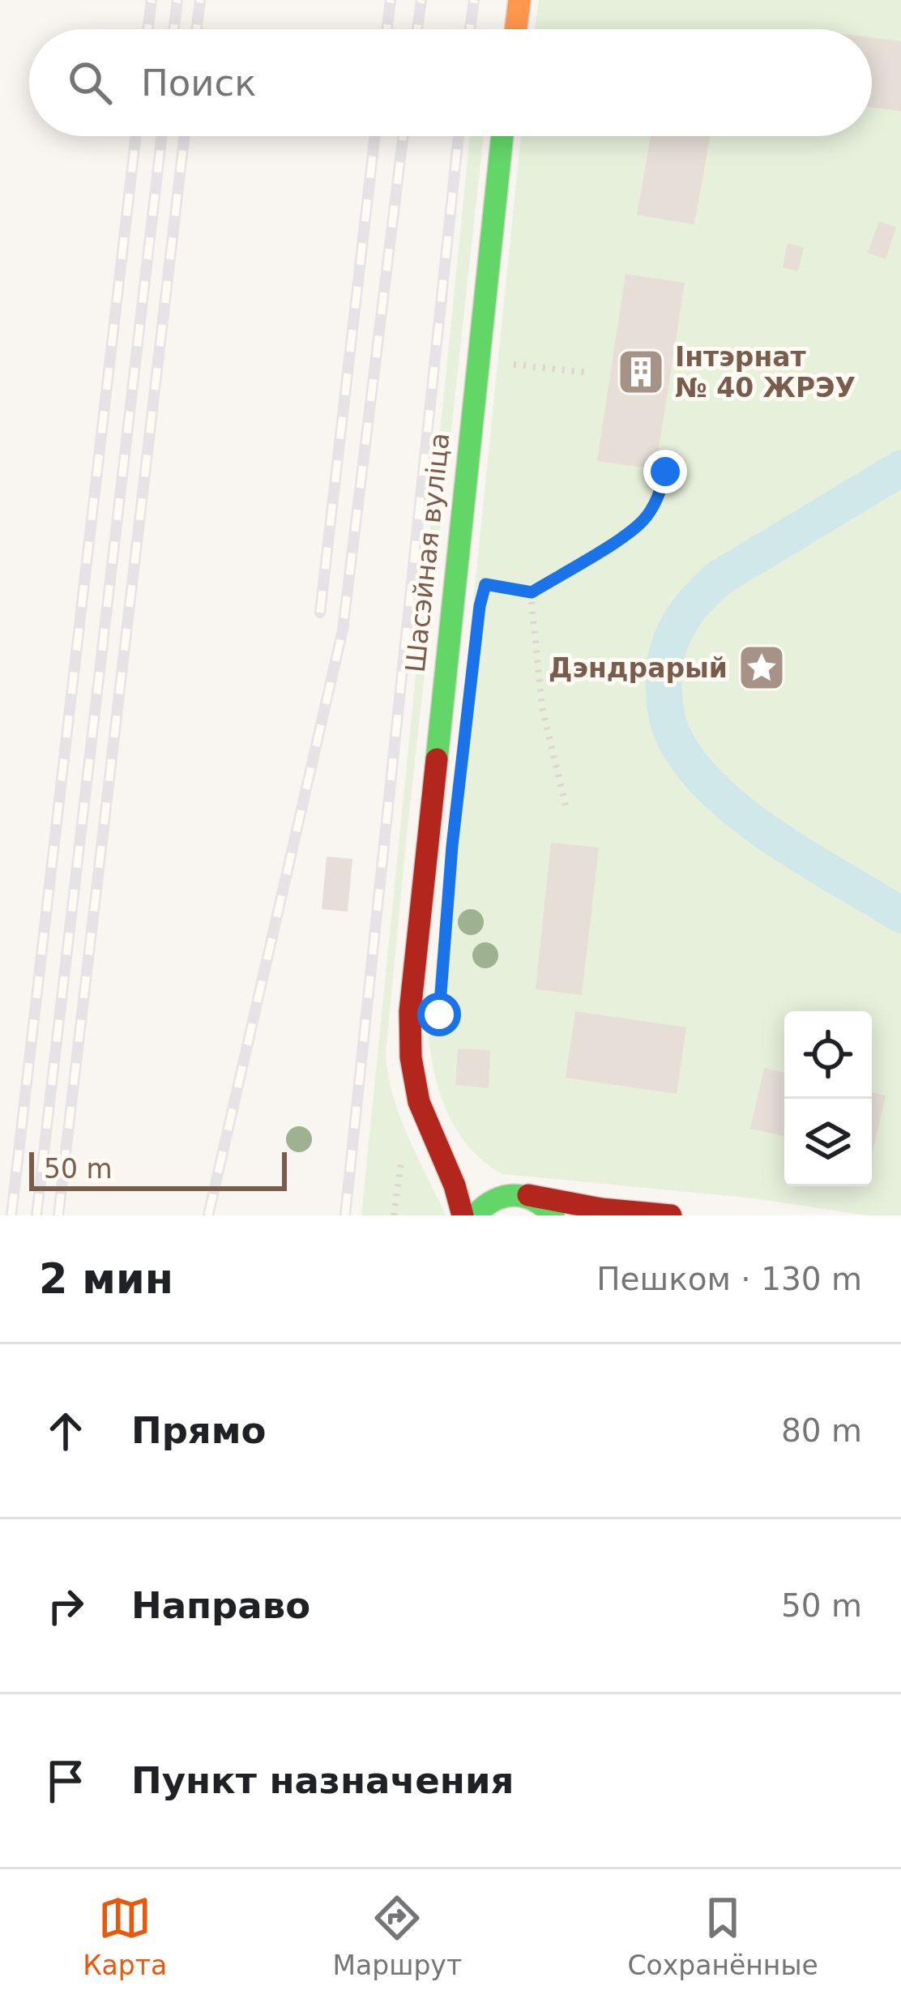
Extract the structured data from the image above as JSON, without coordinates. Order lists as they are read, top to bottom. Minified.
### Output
{"streets":{"main road":["Шасэйная вуліца"]},"places":{"building":["Інтэрнат № 40 ЖРЭУ"],"place":["Дэндрарый"]},"scale_bar":"50 m","page":{"search":"Поиск","scale":"50 m","heading":["2 мин","Пешком · 130 m"],"list":[["Прямо","80 m"],["Направо","50 m"],"Пункт назначения"],"nav":["Карта","Маршрут","Сохранённые"]}}
